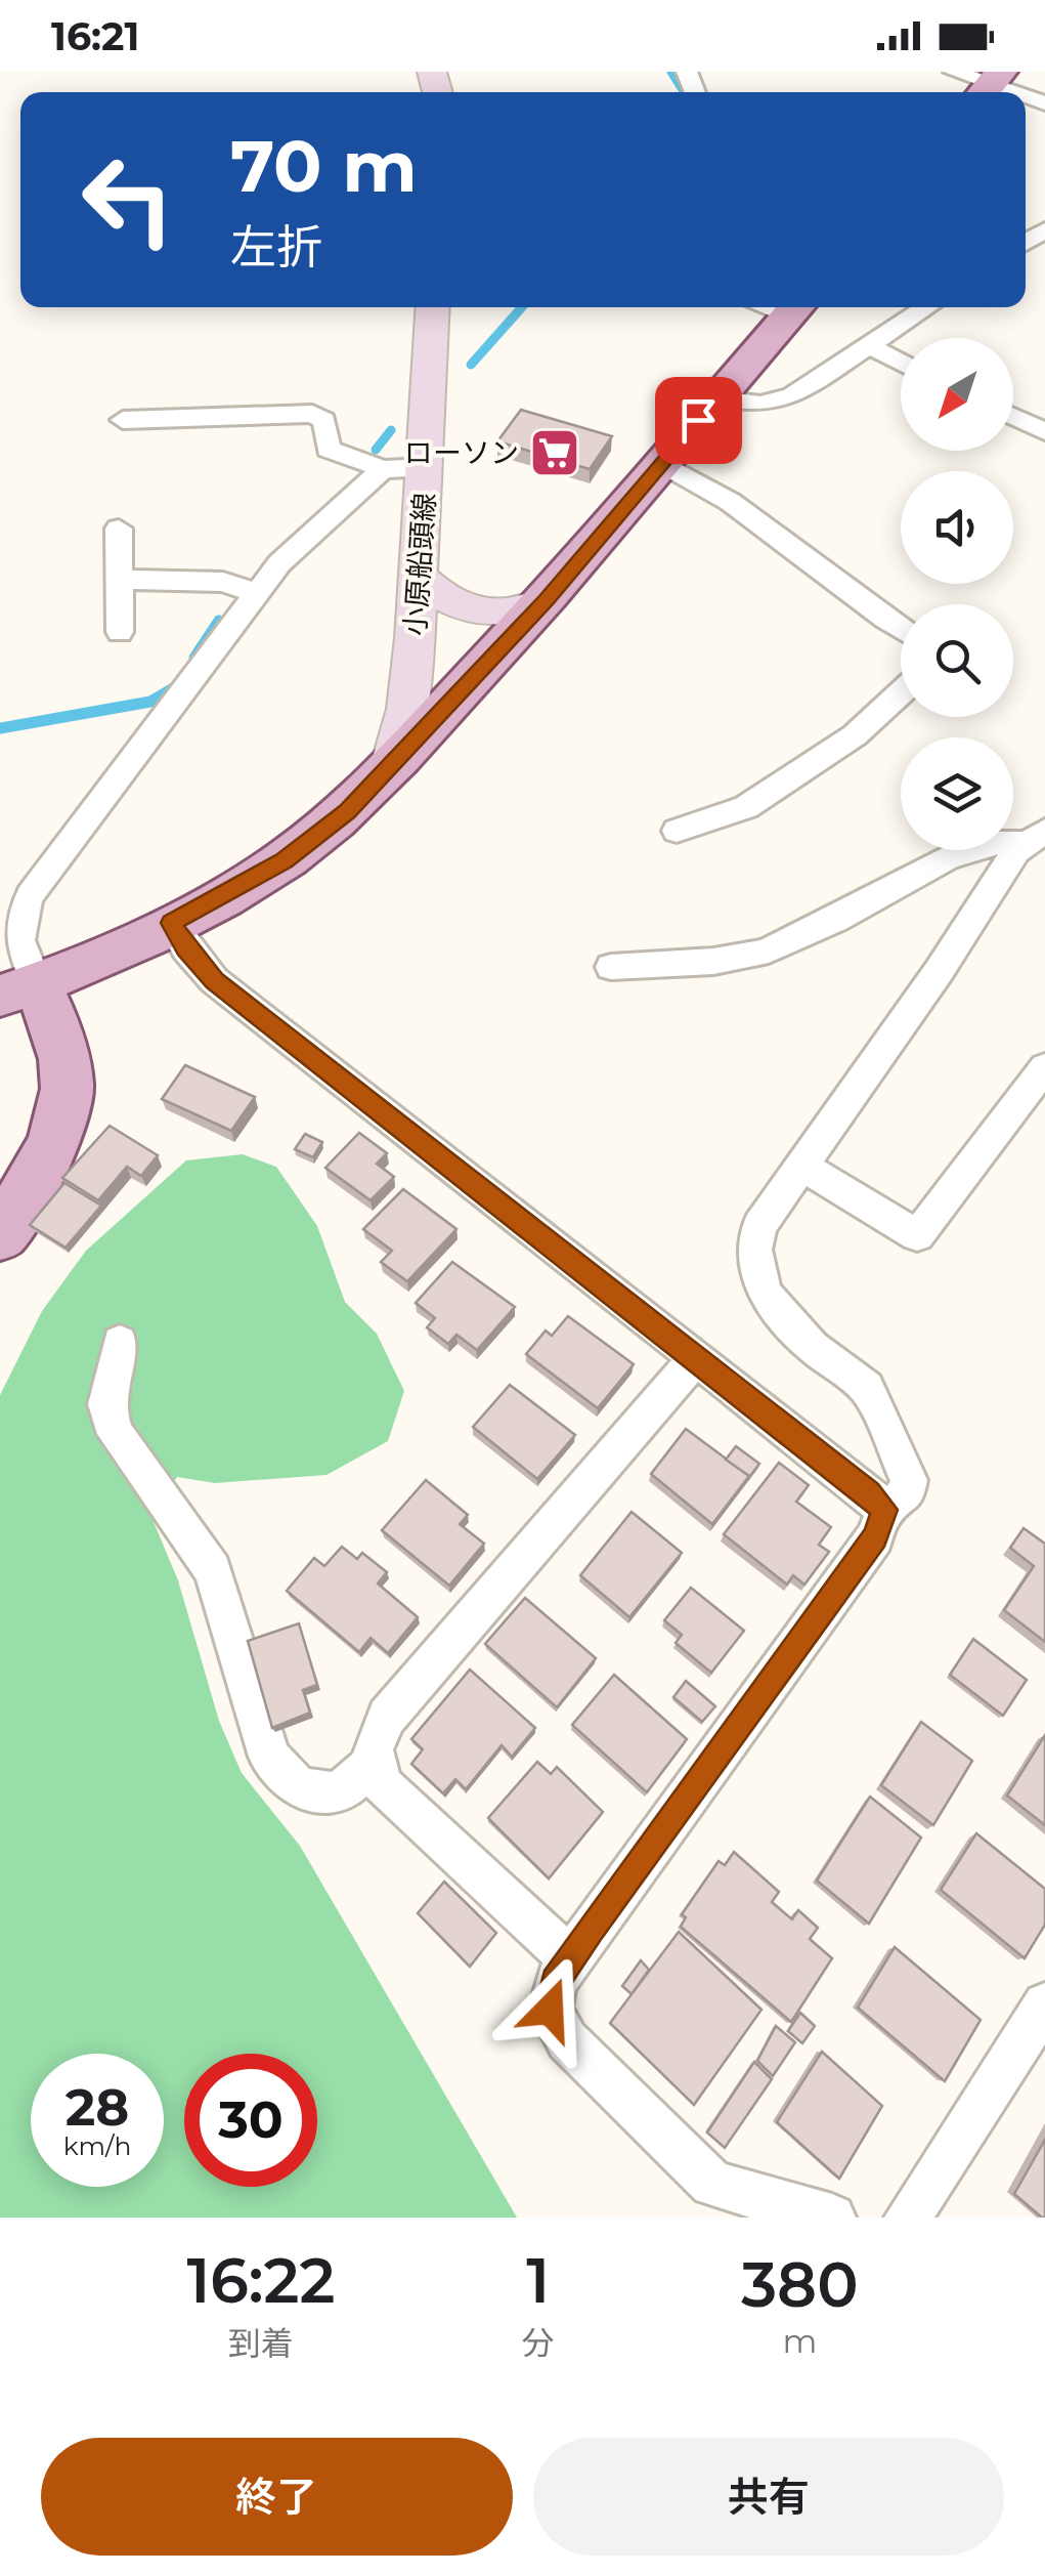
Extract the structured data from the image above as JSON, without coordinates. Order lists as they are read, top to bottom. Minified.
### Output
{"streets":{"main road":["小原船頭線"]},"places":{"supermarket":["ローソン"]},"north":"bottom left","page":{"status":"16:21","turn":["70 m","左折"],"speed":"28 km/h","limit":"30","eta":["16:22","到着","1","分","380","m"],"buttons":["終了","共有"]}}
